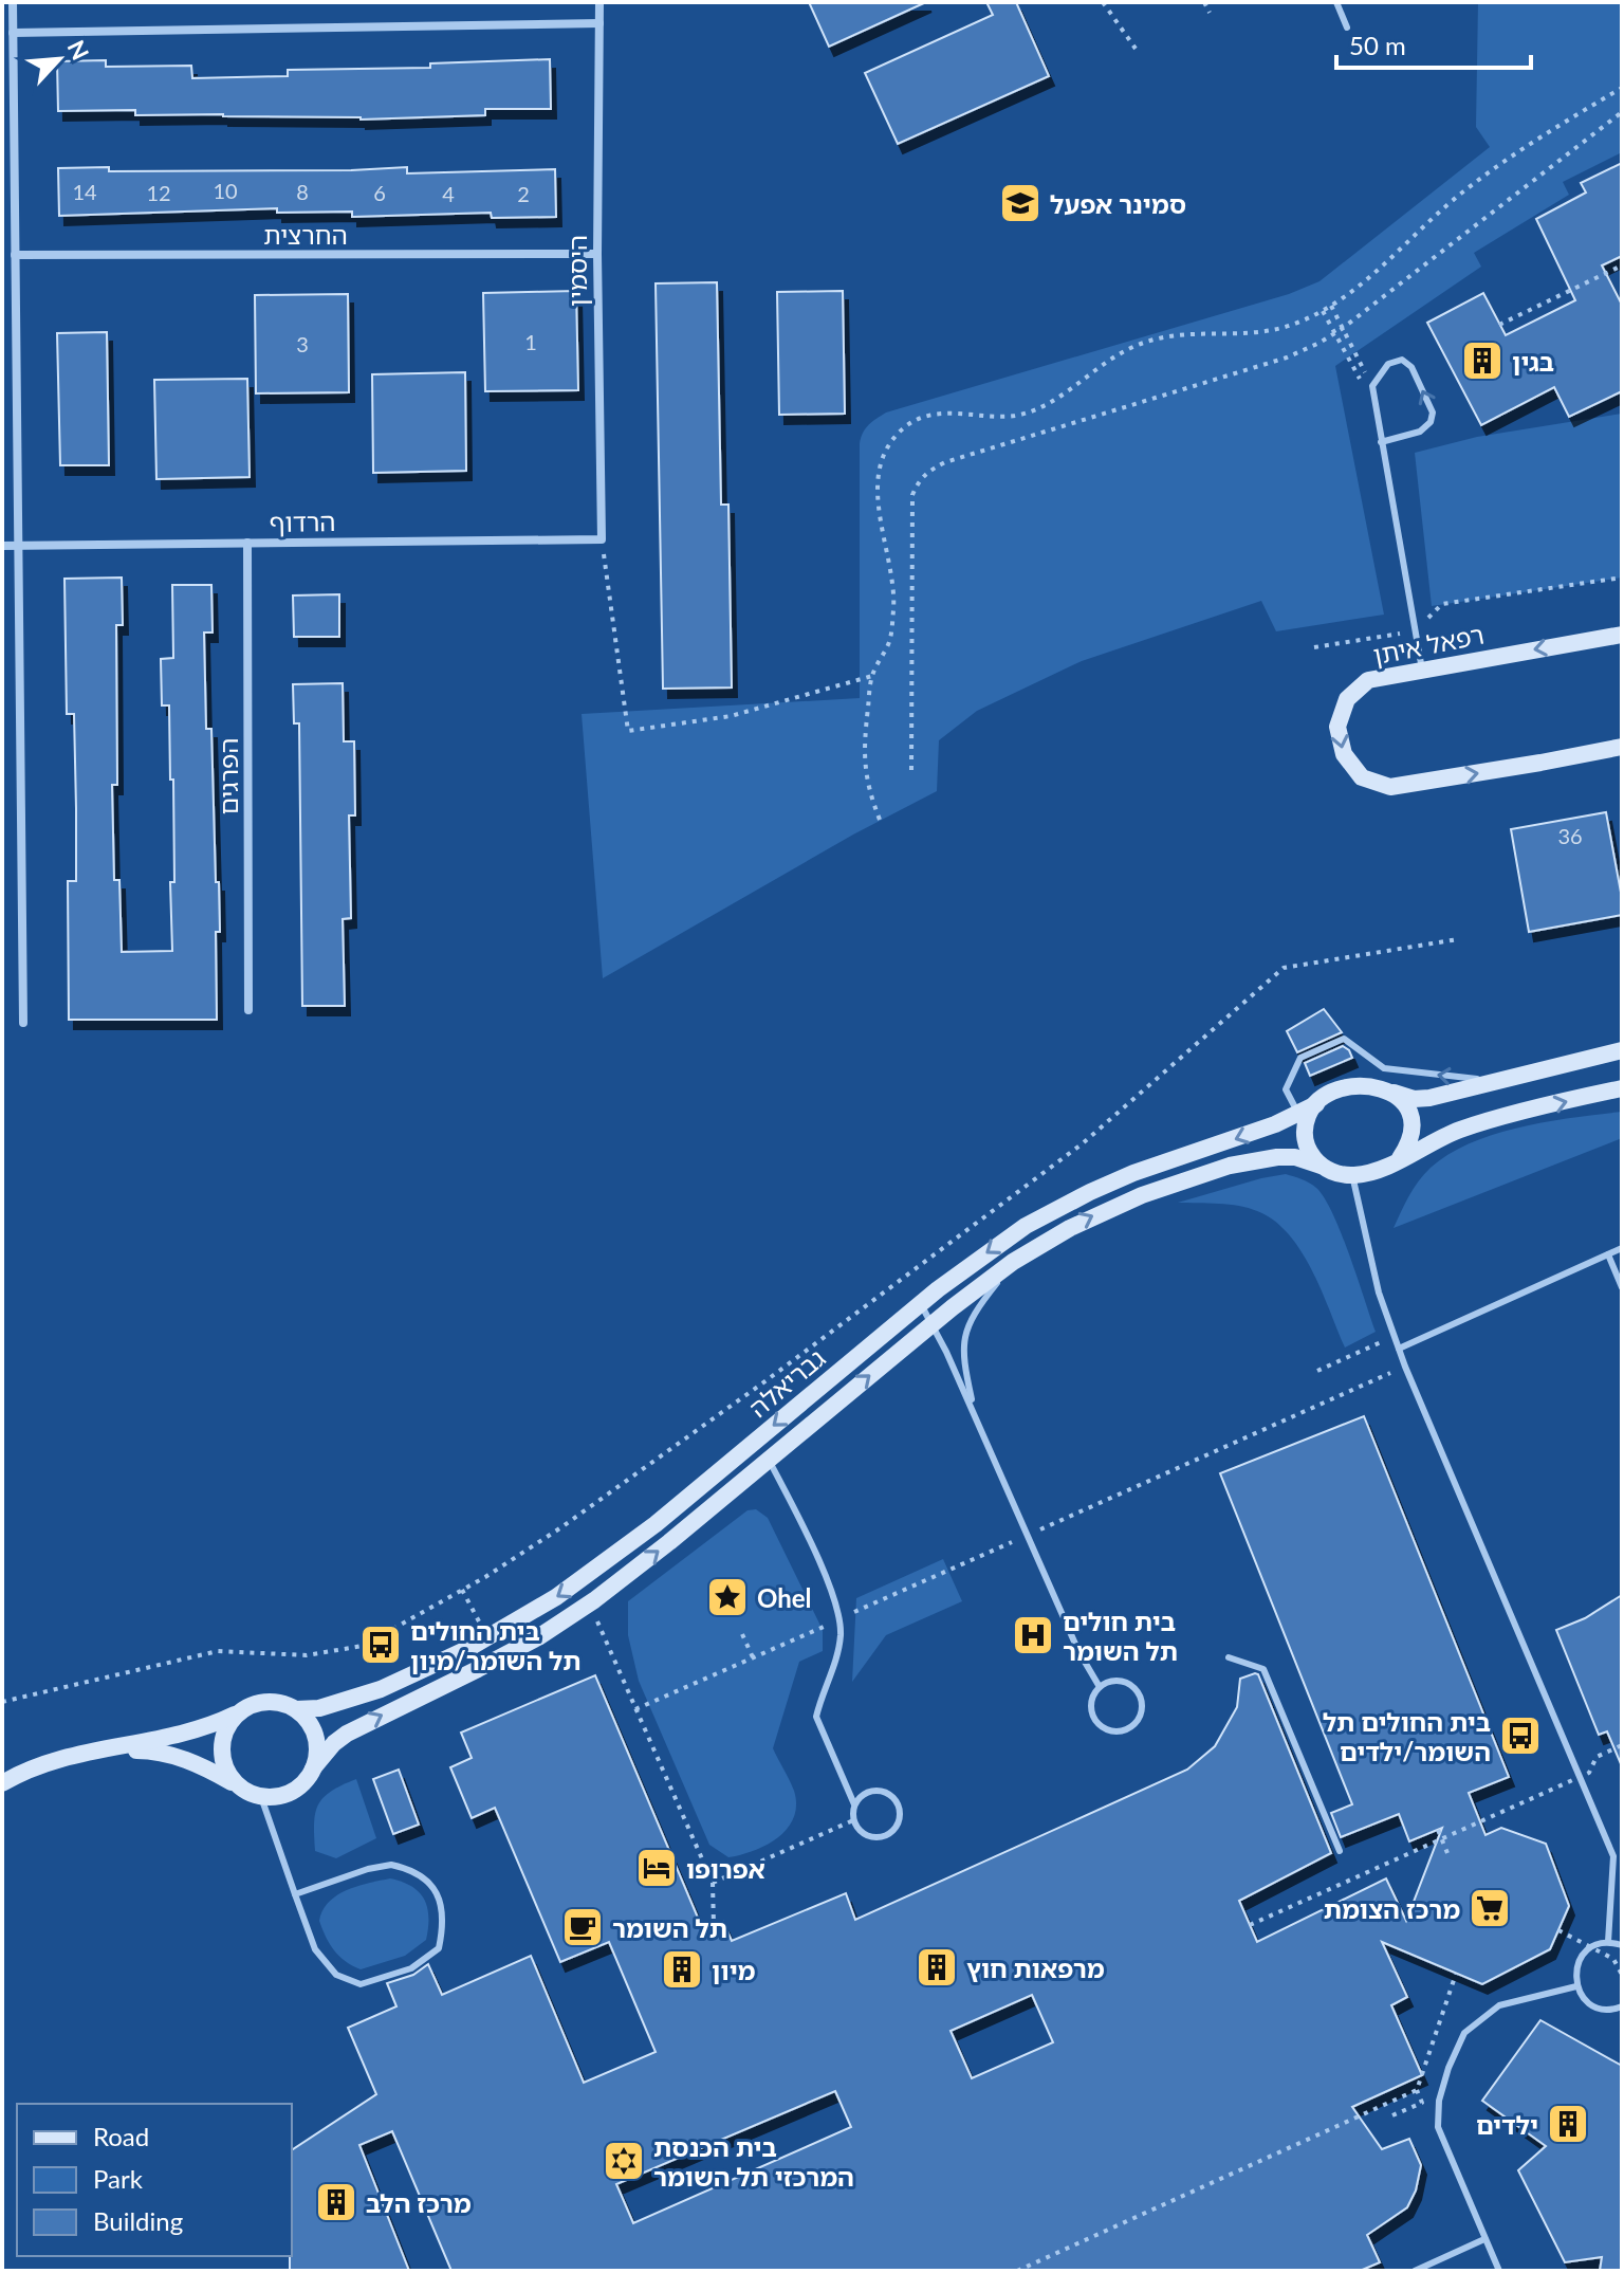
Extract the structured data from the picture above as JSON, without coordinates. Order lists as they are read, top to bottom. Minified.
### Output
{"streets":{"street":["החרצית","היסמין","הרדוף","רפאל איתן","הפרגים","גבריאלה"]},"crossings":[["החרצית","היסמין"],["היסמין","הרדוף"],["הרדוף","הפרגים"]],"places":{"school or university":["סמינר אפעל"],"building":["בגין","מרפאות חוץ","מיון","ילדים","מרכז הלב"],"place":["Ohel"],"hospital":["בית חולים תל השומר"],"bus stop":["בית החולים תל השומר/מיון","בית החולים תל השומר/ילדים"],"hotel":["אפרופו"],"supermarket":["מרכז הצומת"],"cafe":["תל השומר"],"synagogue":["בית הכנסת המרכזי תל השומר"]},"house_numbers":["10","14","8","12","6","4","2","1","3","36"],"legend":["Road","Park","Building"],"scale_bar":"50 m","north":"top right"}
